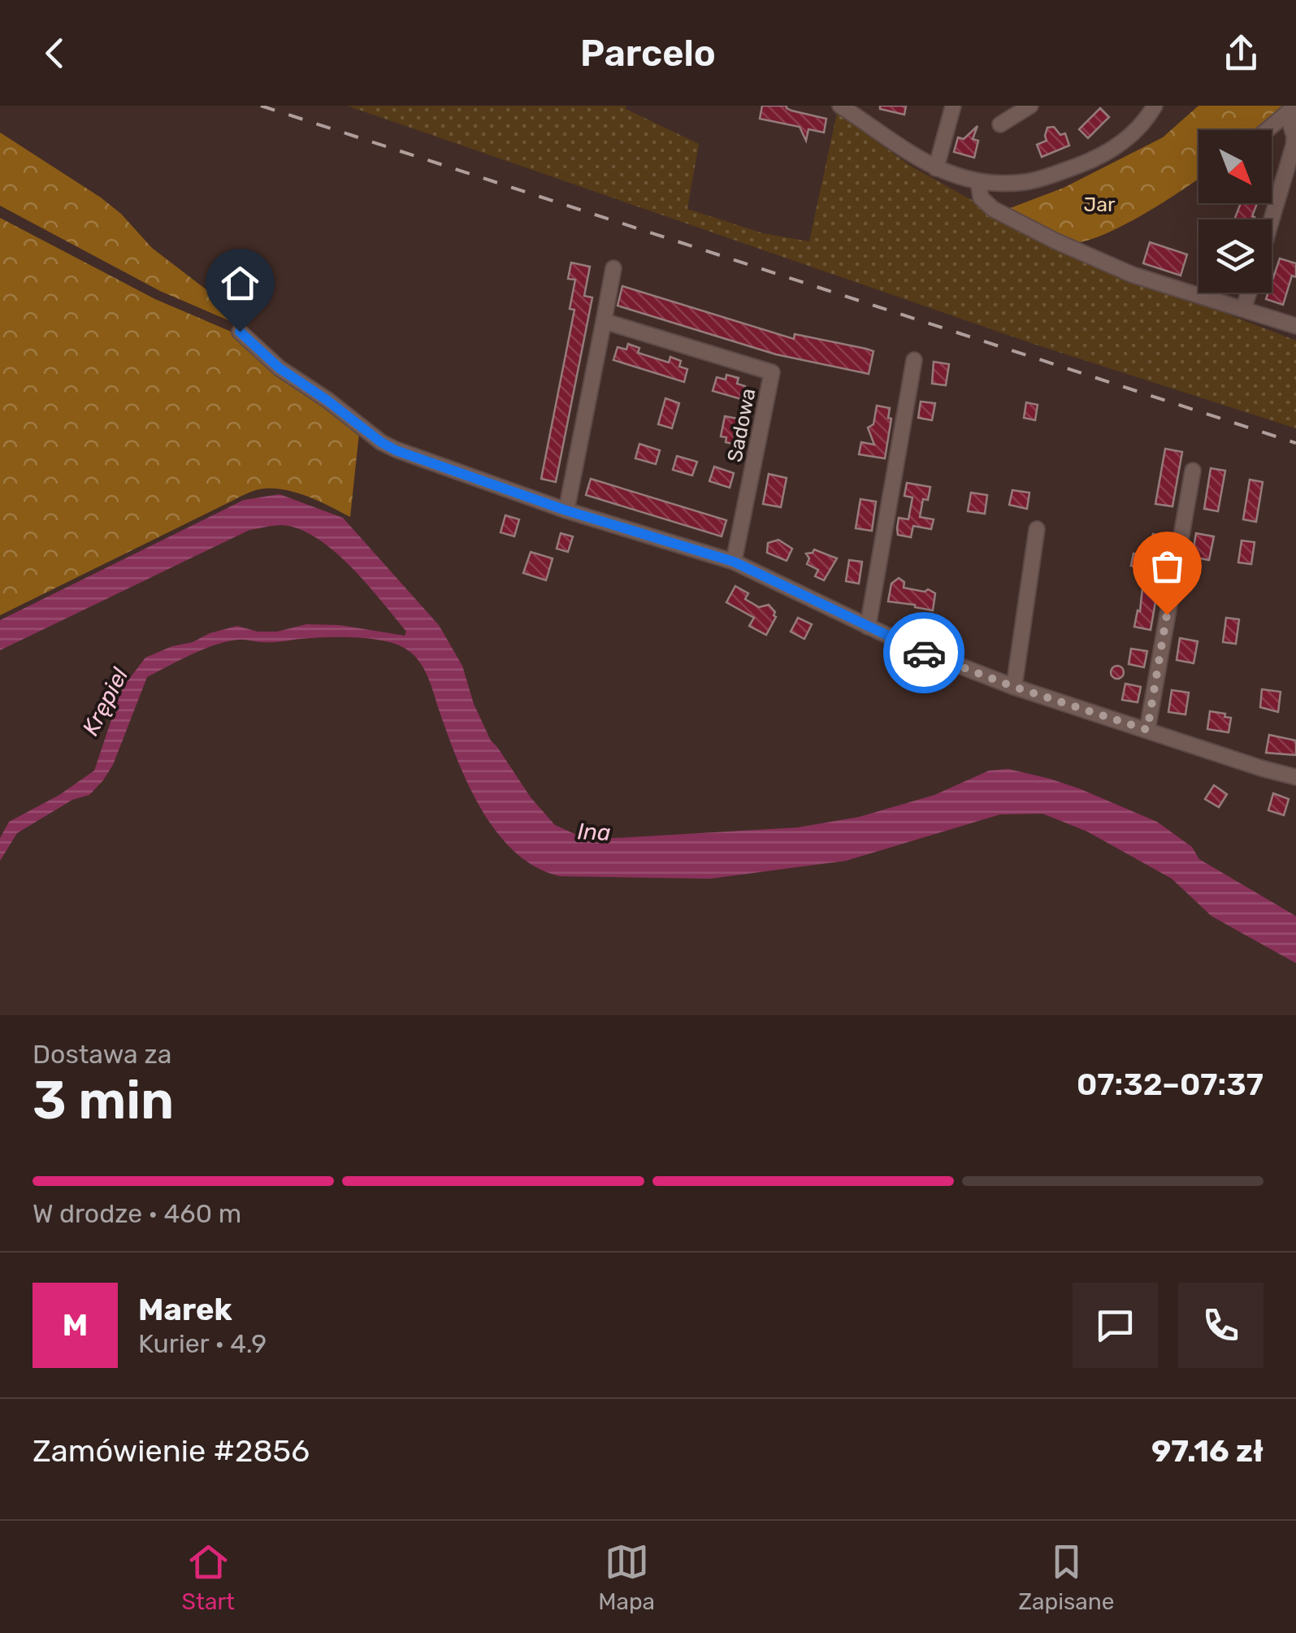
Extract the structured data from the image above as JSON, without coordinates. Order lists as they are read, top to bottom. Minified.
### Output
{"streets":{"street":["Sadowa"]},"water":["Krępiel","Ina"],"parks":["Jar"],"north":"bottom right","page":{"header":"Parcelo","heading":["3 min","Dostawa za","07:32–07:37"],"panel":["Marek","Kurier · 4.9","Zamówienie #2856","97.16 zł"],"bar":"W drodze · 460 m","round":"M","tabs":["Start","Mapa","Zapisane"]}}
